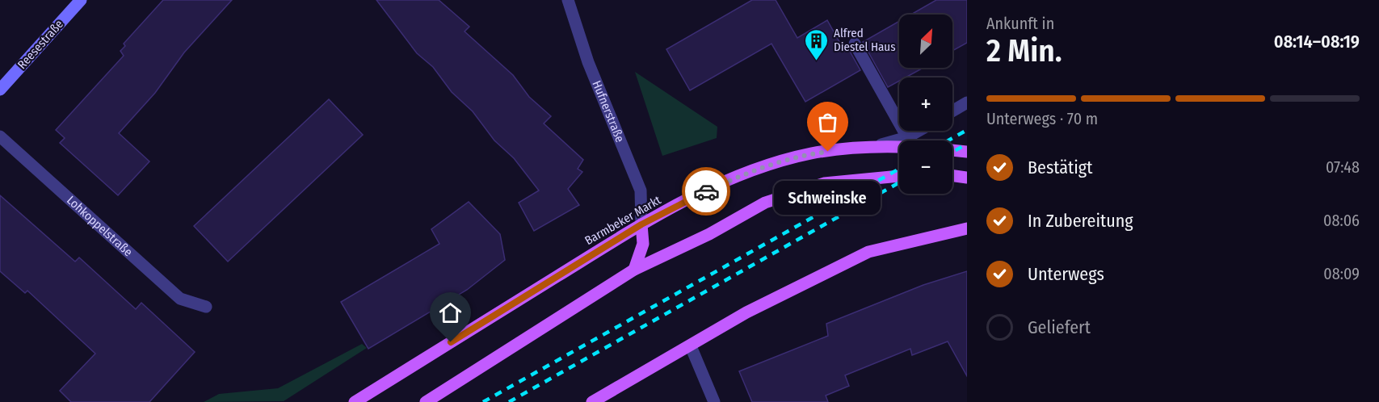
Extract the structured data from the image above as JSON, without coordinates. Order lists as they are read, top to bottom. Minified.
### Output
{"streets":{"main road":["Reesestraße","Barmbeker Markt"],"street":["Hufnerstraße","Lohkoppelstraße"]},"crossings":[["Hufnerstraße","Barmbeker Markt"]],"places":{"building":["Alfred Diestel Haus"],"other":["Schweinske"]},"north":"top right","page":{"heading":["2 Min.","Ankunft in","08:14–08:19"],"map_buttons":["+","−"],"bar":"Unterwegs · 70 m","list":[["Bestätigt","07:48"],["In Zubereitung","08:06"],["Unterwegs","08:09"],"Geliefert"],"bubble":"Schweinske"}}
